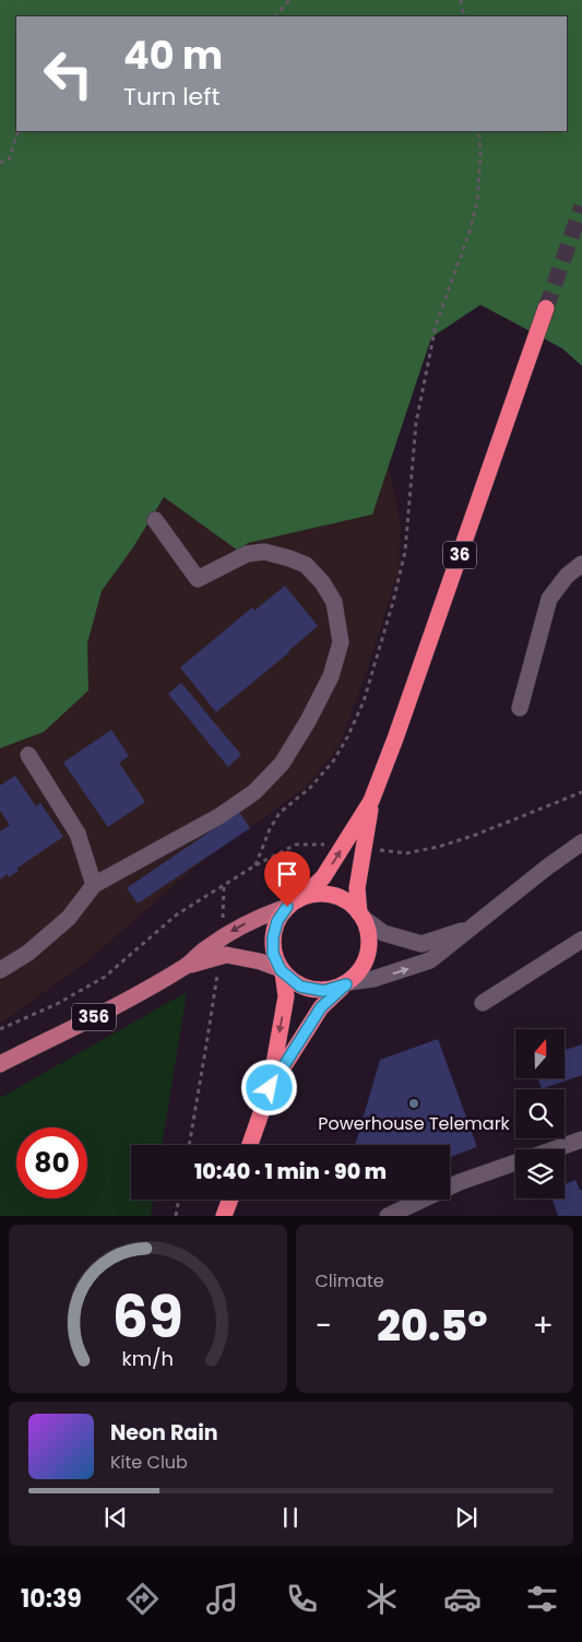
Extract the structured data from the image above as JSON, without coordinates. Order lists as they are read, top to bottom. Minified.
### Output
{"streets":{"highway":["36"],"main road":["356"]},"crossings":[["36","356"]],"places":["Powerhouse Telemark"],"north":"top","page":{"turn":["40 m","Turn left"],"limit":"80","trip":"10:40 · 1 min · 90 m","tile":"Climate","heat":["−","20.5°","+"],"song":["Neon Rain","Kite Club"],"tabs":"10:39","gauge":["69","km/h"]}}
